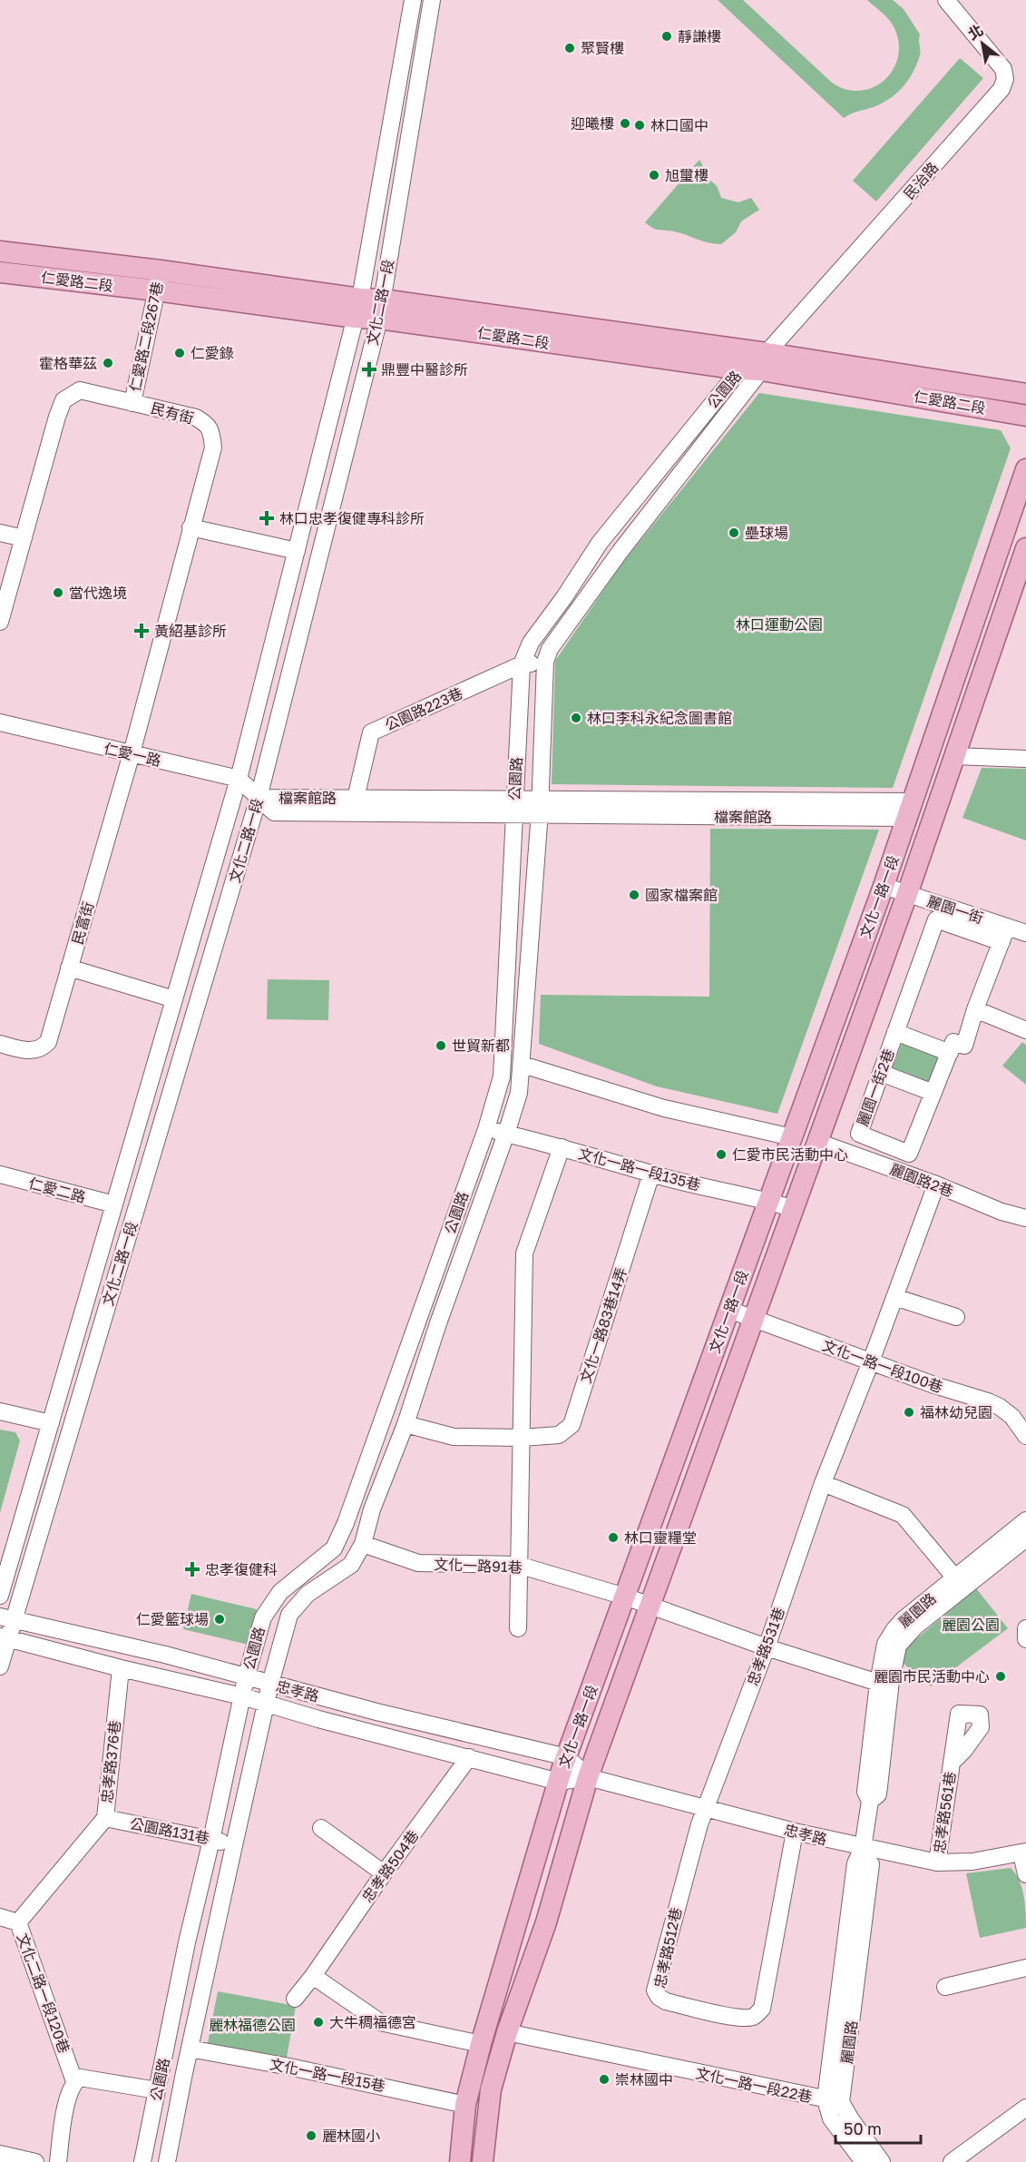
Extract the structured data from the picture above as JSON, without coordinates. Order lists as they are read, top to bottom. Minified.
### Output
{"streets":{"main road":["仁愛路二段","文化一路一段"],"street":["民治路","文化二路一段","仁愛路二段267巷","公園路","民有街","公園路223巷","仁愛一路","檔案館路","麗園一街","民富街","麗園一街2巷","文化一路一段135巷","麗園路2巷","仁愛二路","文化一路83巷14弄","文化一路一段100巷","文化一路91巷","麗園路","忠孝路531巷","忠孝路","忠孝路376巷","忠孝路561巷","公園路131巷","忠孝路504巷","忠孝路512巷","文化二路一段120巷","文化一路一段15巷","文化一路一段22巷"]},"crossings":[["民治路","仁愛路二段"],["民治路","公園路"],["仁愛路二段","文化二路一段"],["仁愛路二段","仁愛路二段267巷"],["仁愛路二段","公園路"],["文化二路一段","仁愛一路"],["文化二路一段","檔案館路"],["文化二路一段","仁愛二路"],["文化二路一段","忠孝路"],["仁愛路二段267巷","民有街"],["公園路","公園路223巷"],["公園路","檔案館路"],["公園路","文化一路一段135巷"],["公園路","文化一路83巷14弄"],["公園路","文化一路91巷"],["公園路","忠孝路"],["公園路","公園路131巷"],["公園路","文化一路一段15巷"],["民有街","仁愛一路"],["民有街","民富街"],["公園路223巷","檔案館路"],["仁愛一路","民富街"],["檔案館路","文化一路一段"],["文化一路一段","麗園一街"],["文化一路一段","文化一路一段135巷"],["文化一路一段","麗園路2巷"],["文化一路一段","文化一路一段100巷"],["文化一路一段","文化一路91巷"],["文化一路一段","忠孝路"],["文化一路一段","文化一路一段15巷"],["文化一路一段","文化一路一段22巷"],["麗園一街","麗園一街2巷"],["文化一路一段135巷","文化一路83巷14弄"],["麗園路2巷","忠孝路531巷"],["文化一路一段100巷","忠孝路531巷"],["文化一路91巷","麗園路"],["文化一路91巷","忠孝路531巷"],["麗園路","忠孝路"],["麗園路","文化一路一段22巷"],["忠孝路531巷","忠孝路"],["忠孝路531巷","忠孝路512巷"],["忠孝路","忠孝路376巷"],["忠孝路","忠孝路561巷"],["忠孝路","忠孝路504巷"],["忠孝路","忠孝路512巷"],["忠孝路376巷","公園路131巷"],["忠孝路376巷","文化二路一段120巷"]],"parks":["林口運動公園","麗園公園","麗林福德公園"],"places":{"other":["靜謙樓","聚賢樓","迎曦樓","林口國中","旭璽樓","仁愛錄","霍格華茲","壘球場","當代逸境","林口李科永紀念圖書館","國家檔案館","世貿新都","仁愛市民活動中心","福林幼兒園","林口靈糧堂","仁愛籃球場","麗園市民活動中心","大牛稠福德宮","崇林國中","麗林國小"],"health":["鼎豐中醫診所","林口忠孝復健專科診所","黃紹基診所","忠孝復健科"]},"scale_bar":"50 m","north":"top left"}
